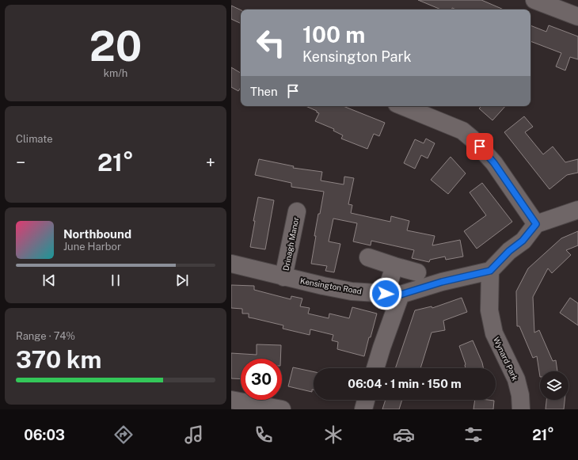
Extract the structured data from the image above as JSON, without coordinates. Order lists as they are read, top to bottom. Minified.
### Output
{"streets":{"street":["Drinagh Manor","Kensington Road","Wynard Park"]},"crossings":[["Drinagh Manor","Kensington Road"],["Kensington Road","Wynard Park"]],"page":{"tile":[["20","km/h"],"Climate",["Range · 74%","370 km"]],"turn":["100 m","Kensington Park"],"then":"Then","heat":["−","21°","+"],"song":["Northbound","June Harbor"],"limit":"30","trip":"06:04 · 1 min · 150 m","tabs":["06:03","21°"]}}
